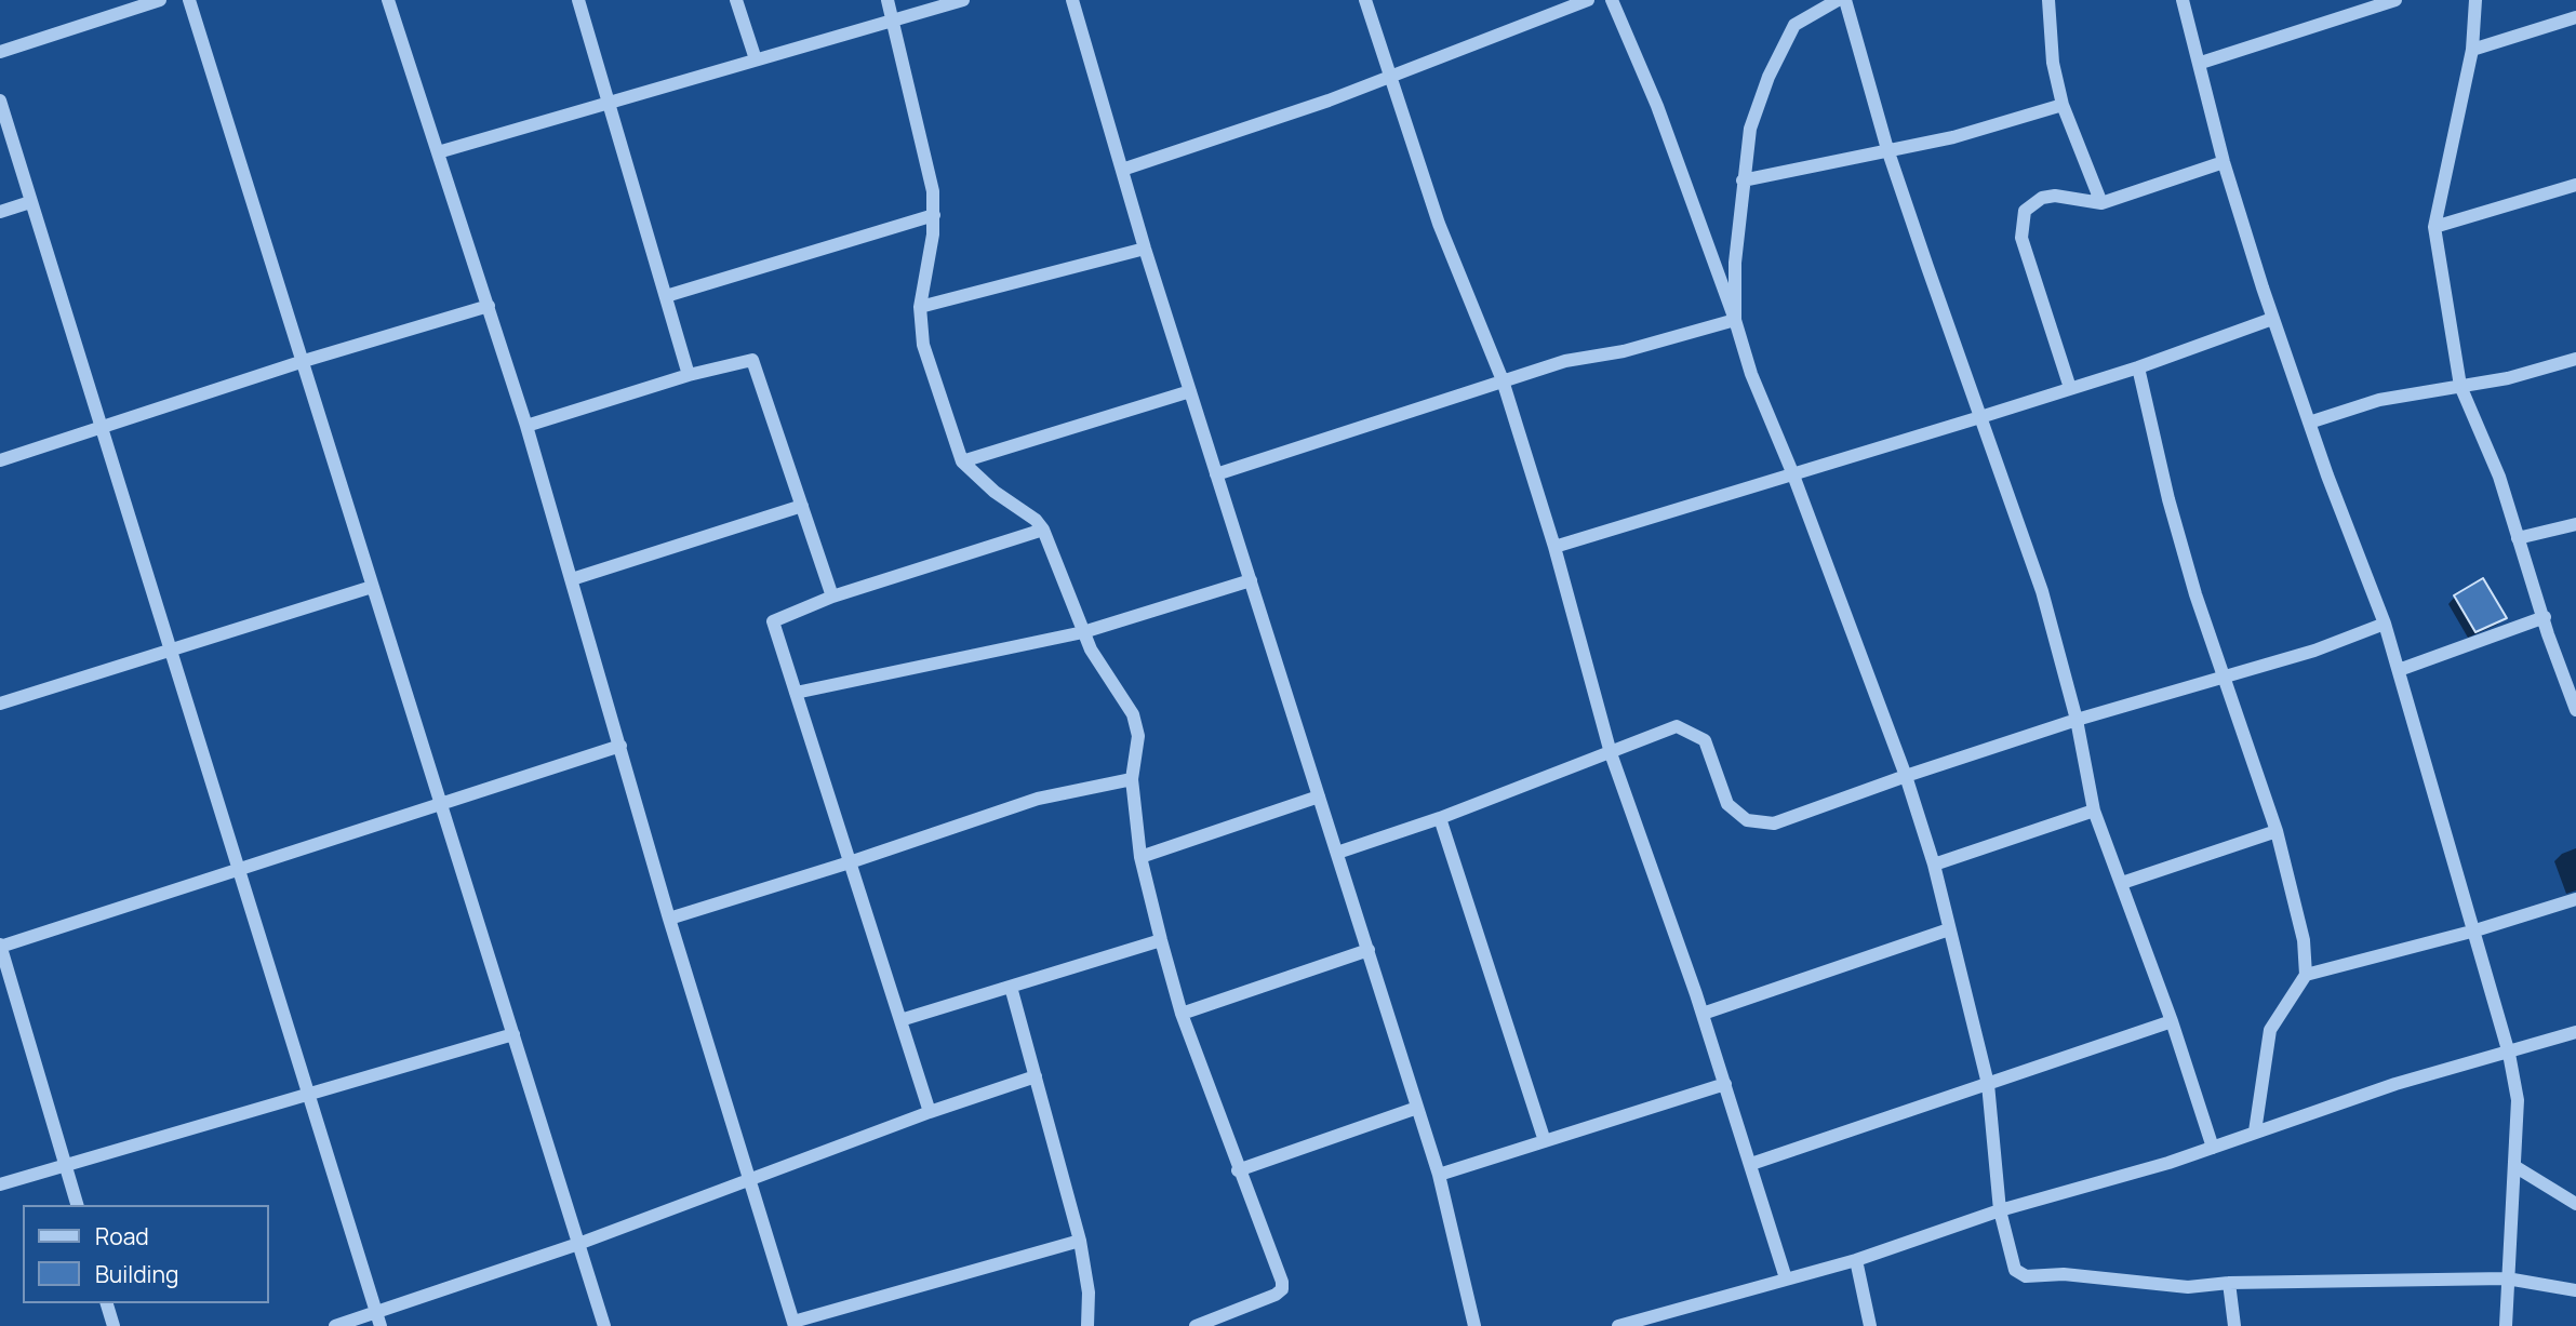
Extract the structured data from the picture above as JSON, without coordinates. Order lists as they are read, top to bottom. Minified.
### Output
{"legend":["Road","Building"]}
